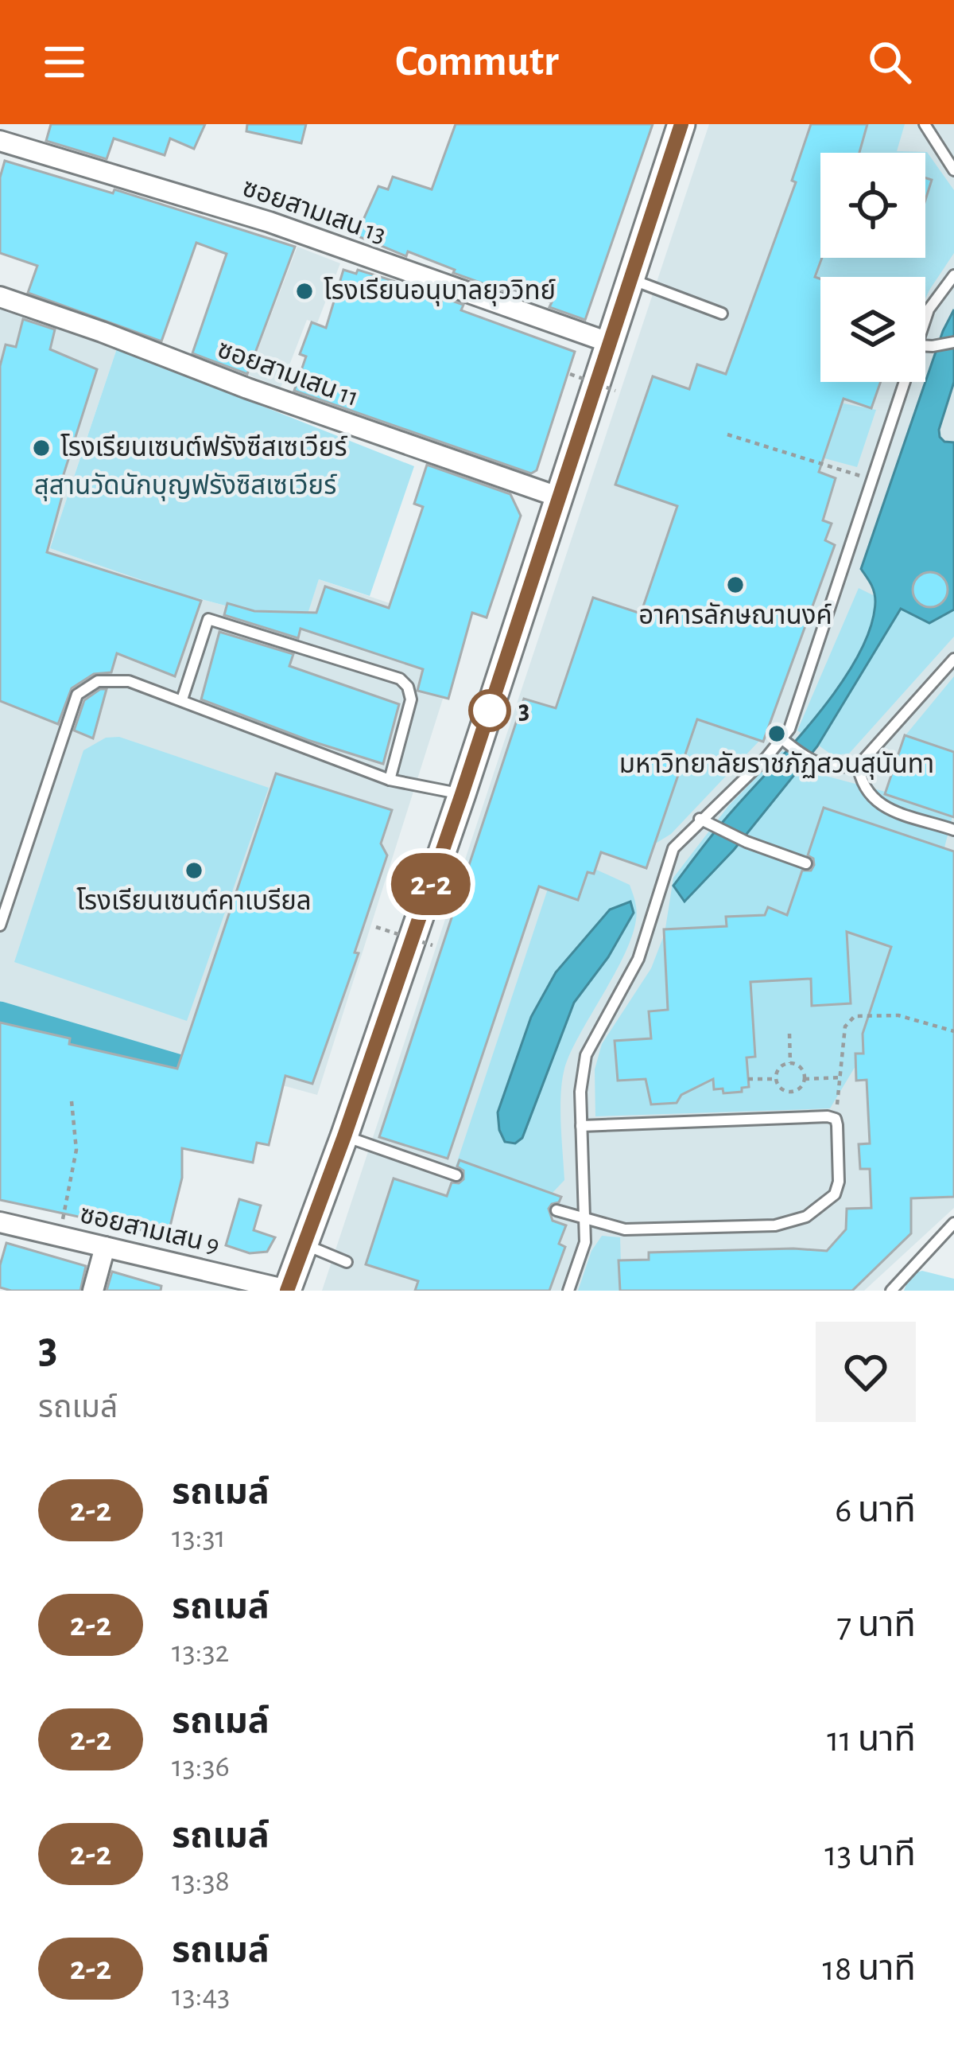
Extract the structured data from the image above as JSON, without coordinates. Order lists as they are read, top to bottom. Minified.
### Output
{"streets":{"street":["ซอยสามเสน 13","ซอยสามเสน 11","ซอยสามเสน 9"]},"parks":["สุสานวัดนักบุญฟรังซิสเซเวียร์"],"places":["โรงเรียนอนุบาลยุววิทย์","โรงเรียนเซนต์ฟรังซีสเซเวียร์","อาคารลักษณานงค์","3","มหาวิทยาลัยราชภัฏสวนสุนันทา","โรงเรียนเซนต์คาเบรียล"],"lines":["bus line 2-2"],"page":{"header":"Commutr","on_map":"2-2","heading":["3","รถเมล์"],"list":[{"mark":"2-2","name":"รถเมล์","note":"13:31","value":"6 นาที"},{"mark":"2-2","name":"รถเมล์","note":"13:32","value":"7 นาที"},{"mark":"2-2","name":"รถเมล์","note":"13:36","value":"11 นาที"},{"mark":"2-2","name":"รถเมล์","note":"13:38","value":"13 นาที"},{"mark":"2-2","name":"รถเมล์","note":"13:43","value":"18 นาที"}]}}
